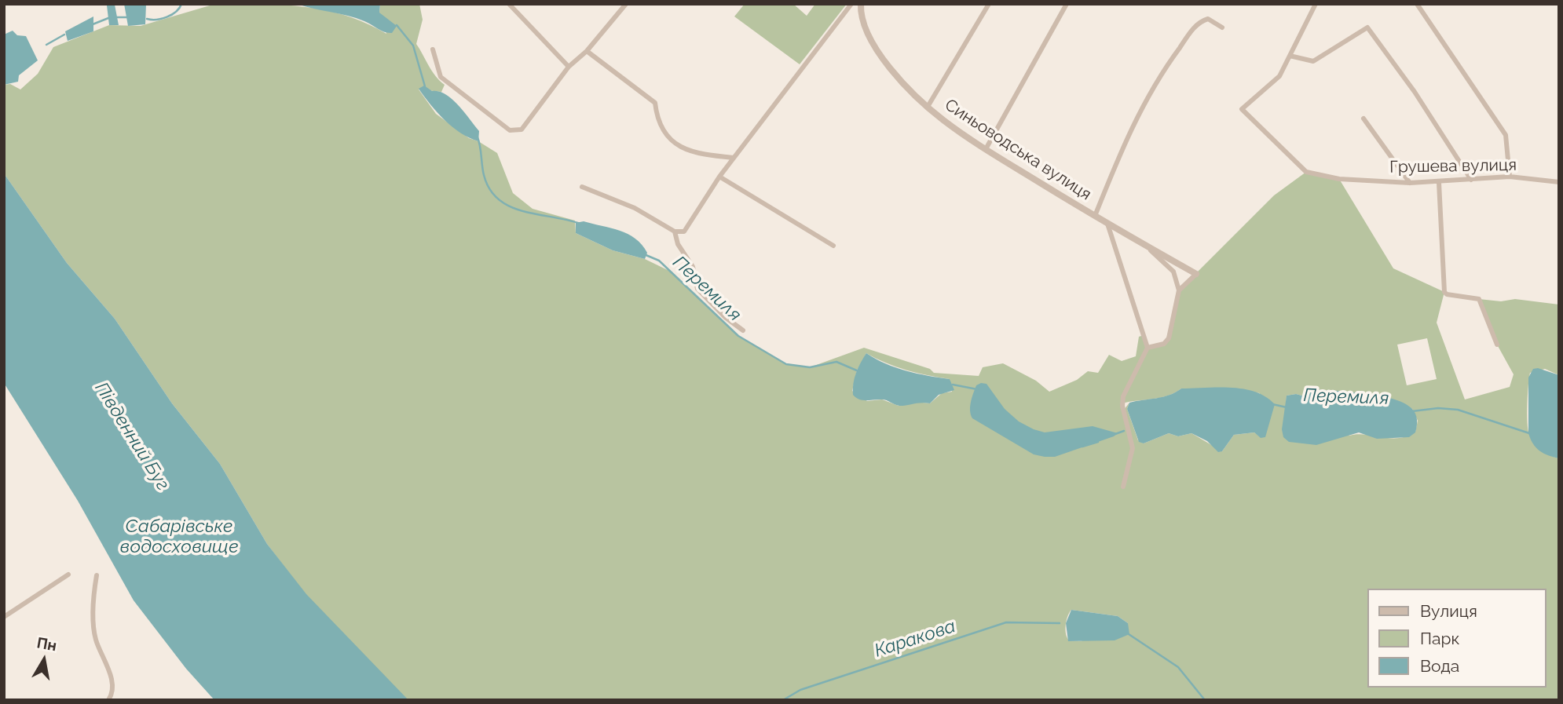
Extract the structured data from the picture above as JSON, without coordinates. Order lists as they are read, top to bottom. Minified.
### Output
{"streets":{"street":["Синьоводська вулиця","Грушева вулиця"]},"water":["Перемиля","Південний Буг","Сабарівське водосховище","Каракова"],"legend":["Вулиця","Парк","Вода"],"north":"top"}
